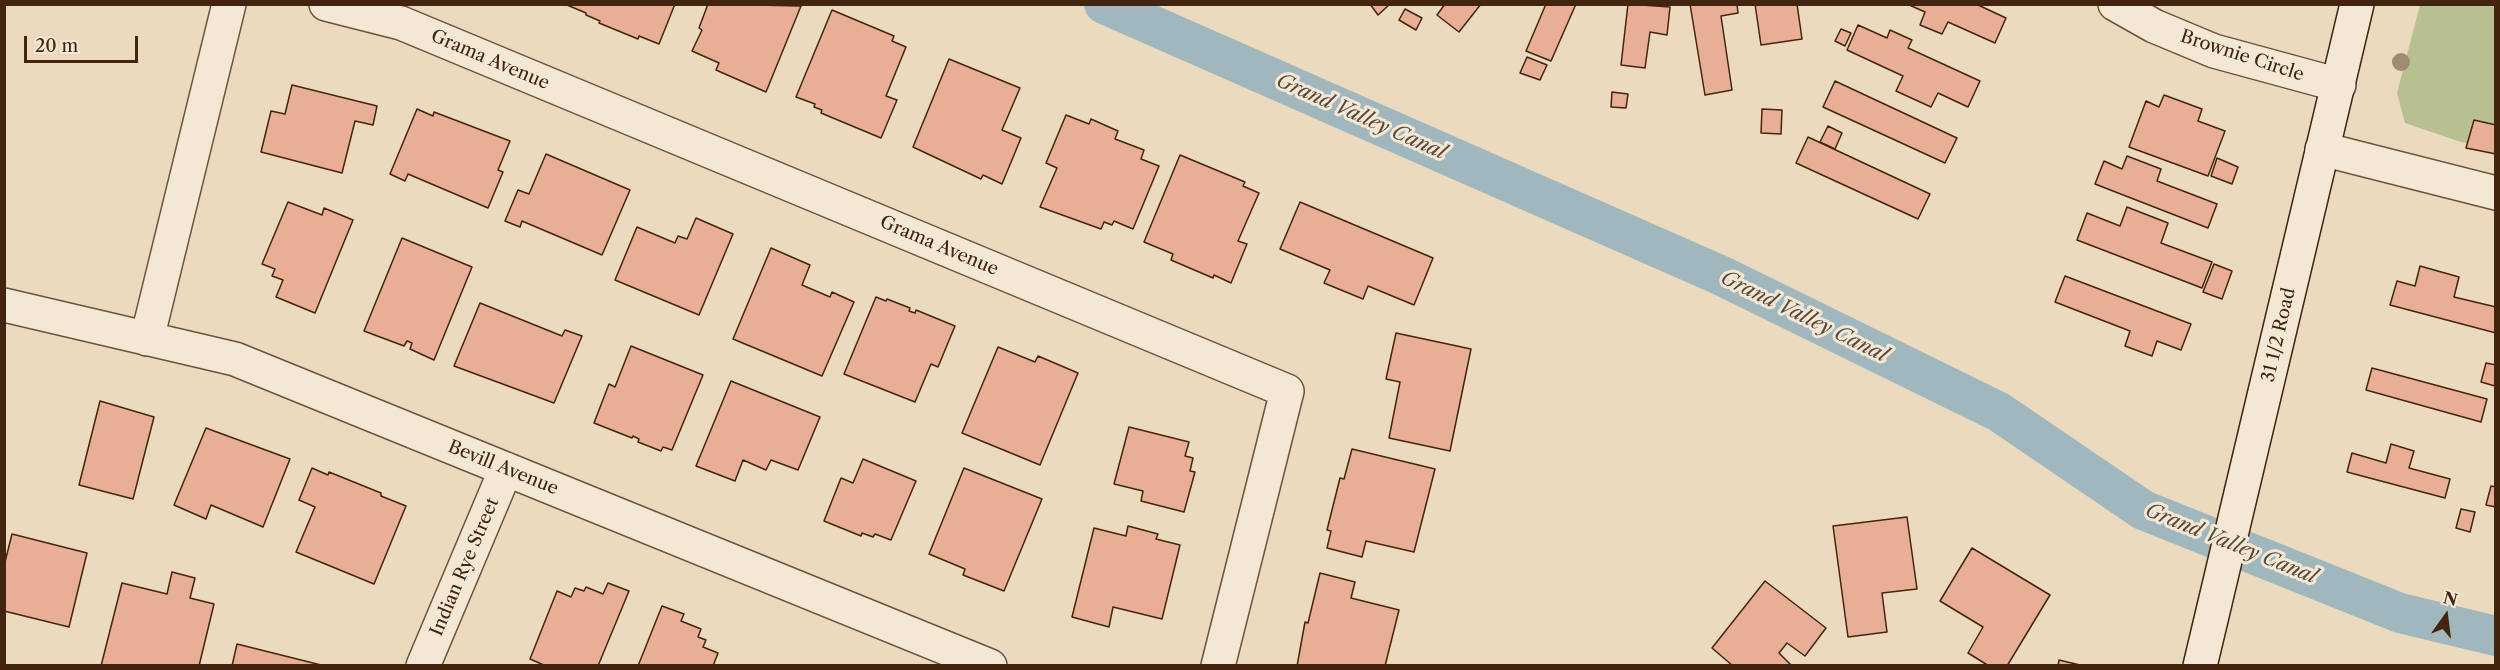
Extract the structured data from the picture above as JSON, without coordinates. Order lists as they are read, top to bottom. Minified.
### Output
{"streets":{"street":["Brownie Circle","Grama Avenue","31 1/2 Road","Bevill Avenue","Indian Rye Street"]},"crossings":[["Brownie Circle","31 1/2 Road"],["Bevill Avenue","Indian Rye Street"]],"water":["Grand Valley Canal"],"scale_bar":"20 m","north":"top"}
